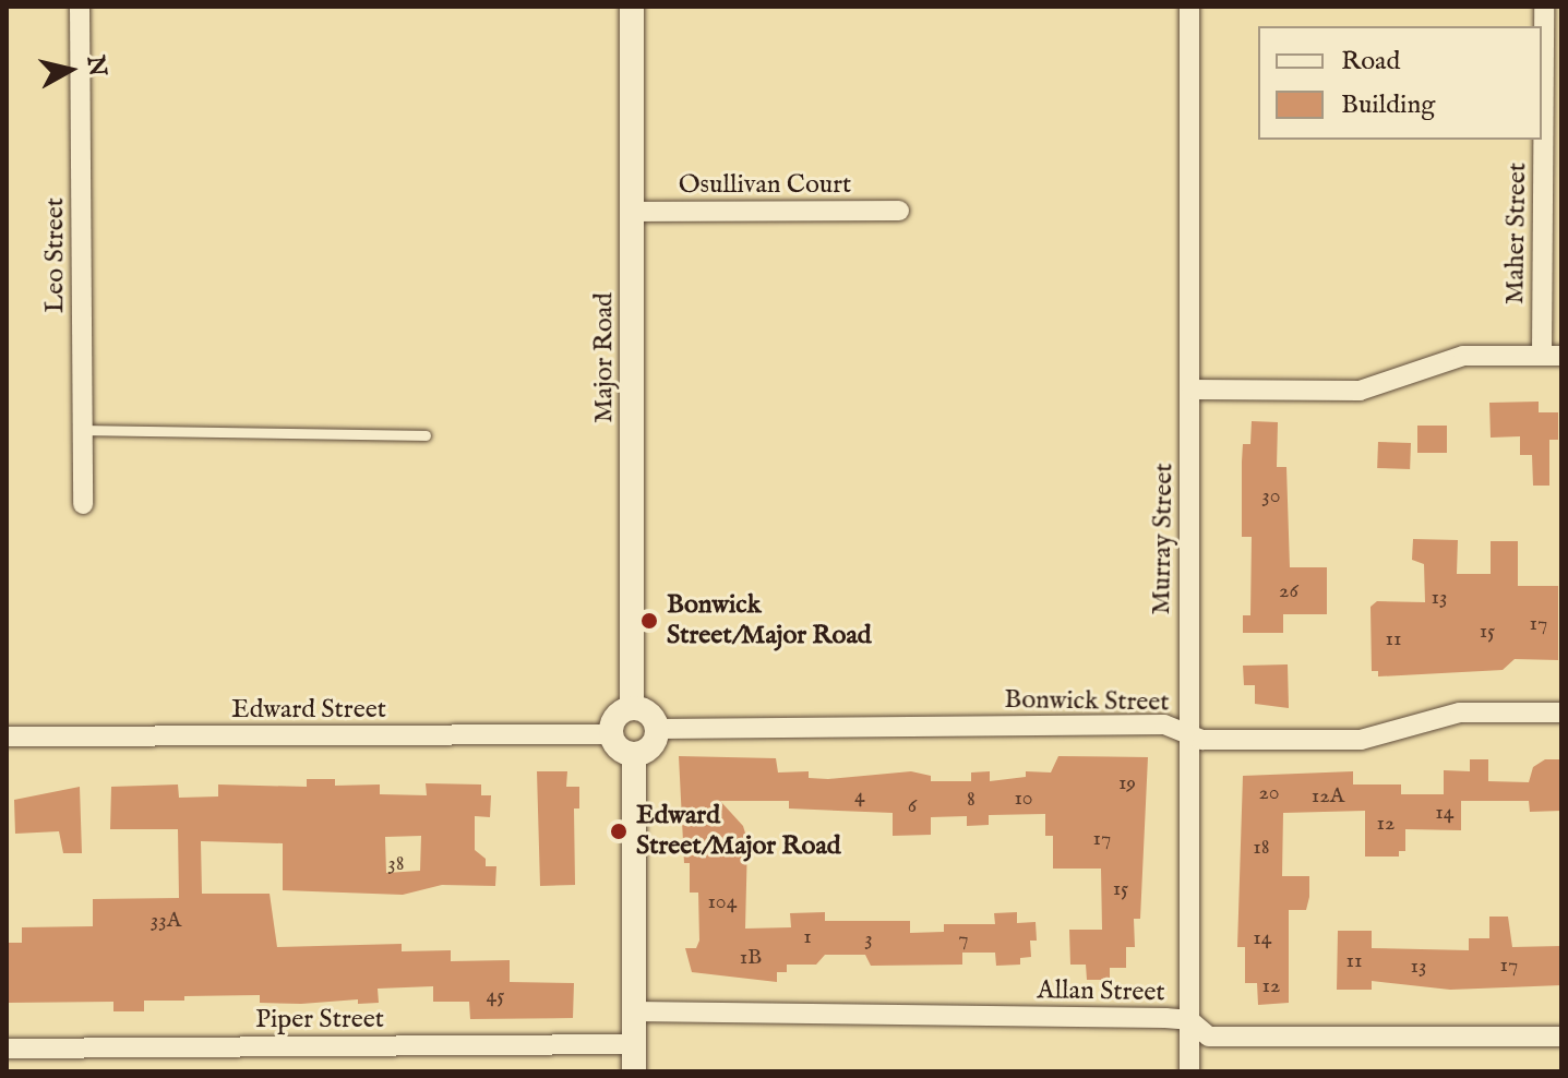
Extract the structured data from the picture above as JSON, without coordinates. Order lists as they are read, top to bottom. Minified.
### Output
{"streets":{"street":["Osullivan Court","Maher Street","Leo Street","Major Road","Murray Street","Bonwick Street","Edward Street","Allan Street","Piper Street"]},"crossings":[["Osullivan Court","Major Road"],["Major Road","Bonwick Street"],["Major Road","Edward Street"],["Murray Street","Bonwick Street"],["Murray Street","Allan Street"],["Bonwick Street","Edward Street"]],"places":["Bonwick Street/Major Road","Edward Street/Major Road"],"house_numbers":["30","26","13","17","15","11","19","20","4","12A","10","8","6","14","12","17","18","38","15","104","33A","1","14","3","7","1B","11","17","13","12","45"],"legend":["Road","Building"],"north":"right"}
